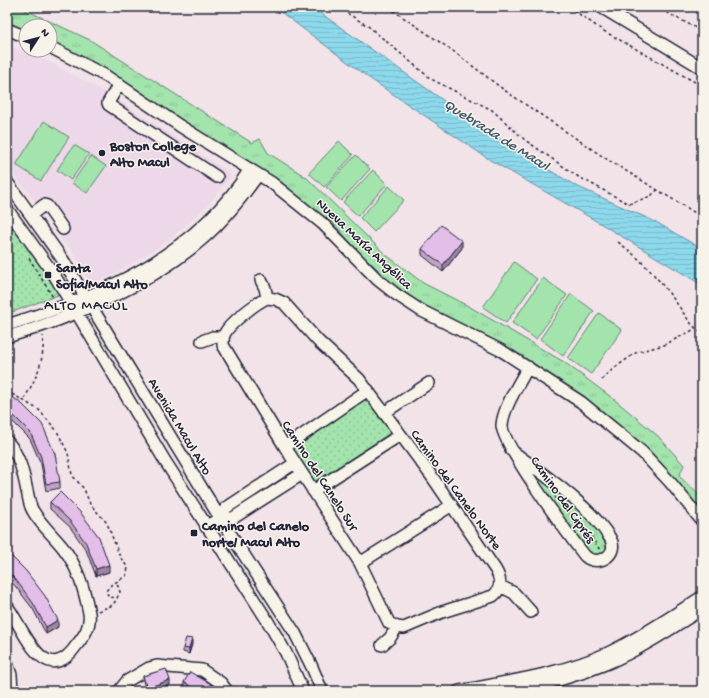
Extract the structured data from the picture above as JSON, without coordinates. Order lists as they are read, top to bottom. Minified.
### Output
{"streets":{"street":["Nueva María Angélica","Avenida Macul Alto","Camino del Canelo Sur","Camino del Canelo Norte","Camino del Ciprés"]},"crossings":[["Nueva María Angélica","Camino del Ciprés"]],"districts":["ALTO MACUL"],"water":["Quebrada de Macul"],"places":{"other":["Boston College Alto Macul"],"transit":["Santa Sofia/Macul Alto","Camino del Canelo norte/ Macul Alto"]},"north":"top right"}
